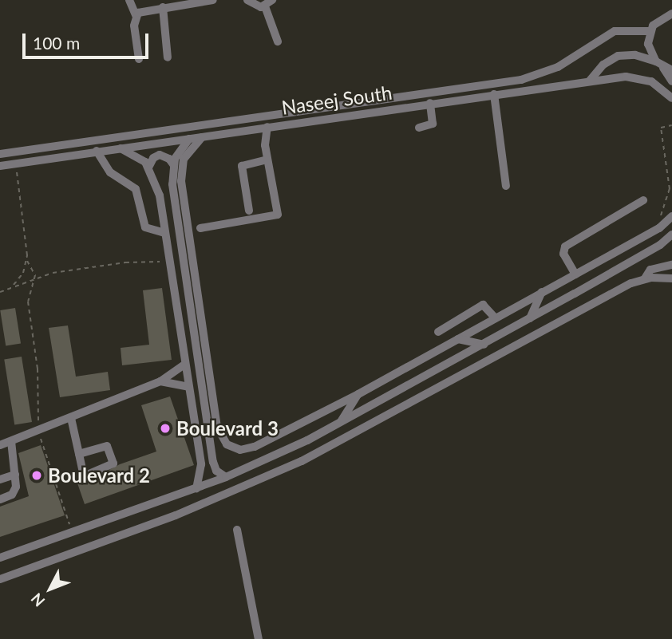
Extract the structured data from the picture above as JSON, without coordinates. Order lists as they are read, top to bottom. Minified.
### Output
{"streets":{"street":["Naseej South"]},"places":["Boulevard 3","Boulevard 2"],"scale_bar":"100 m","north":"bottom left"}
